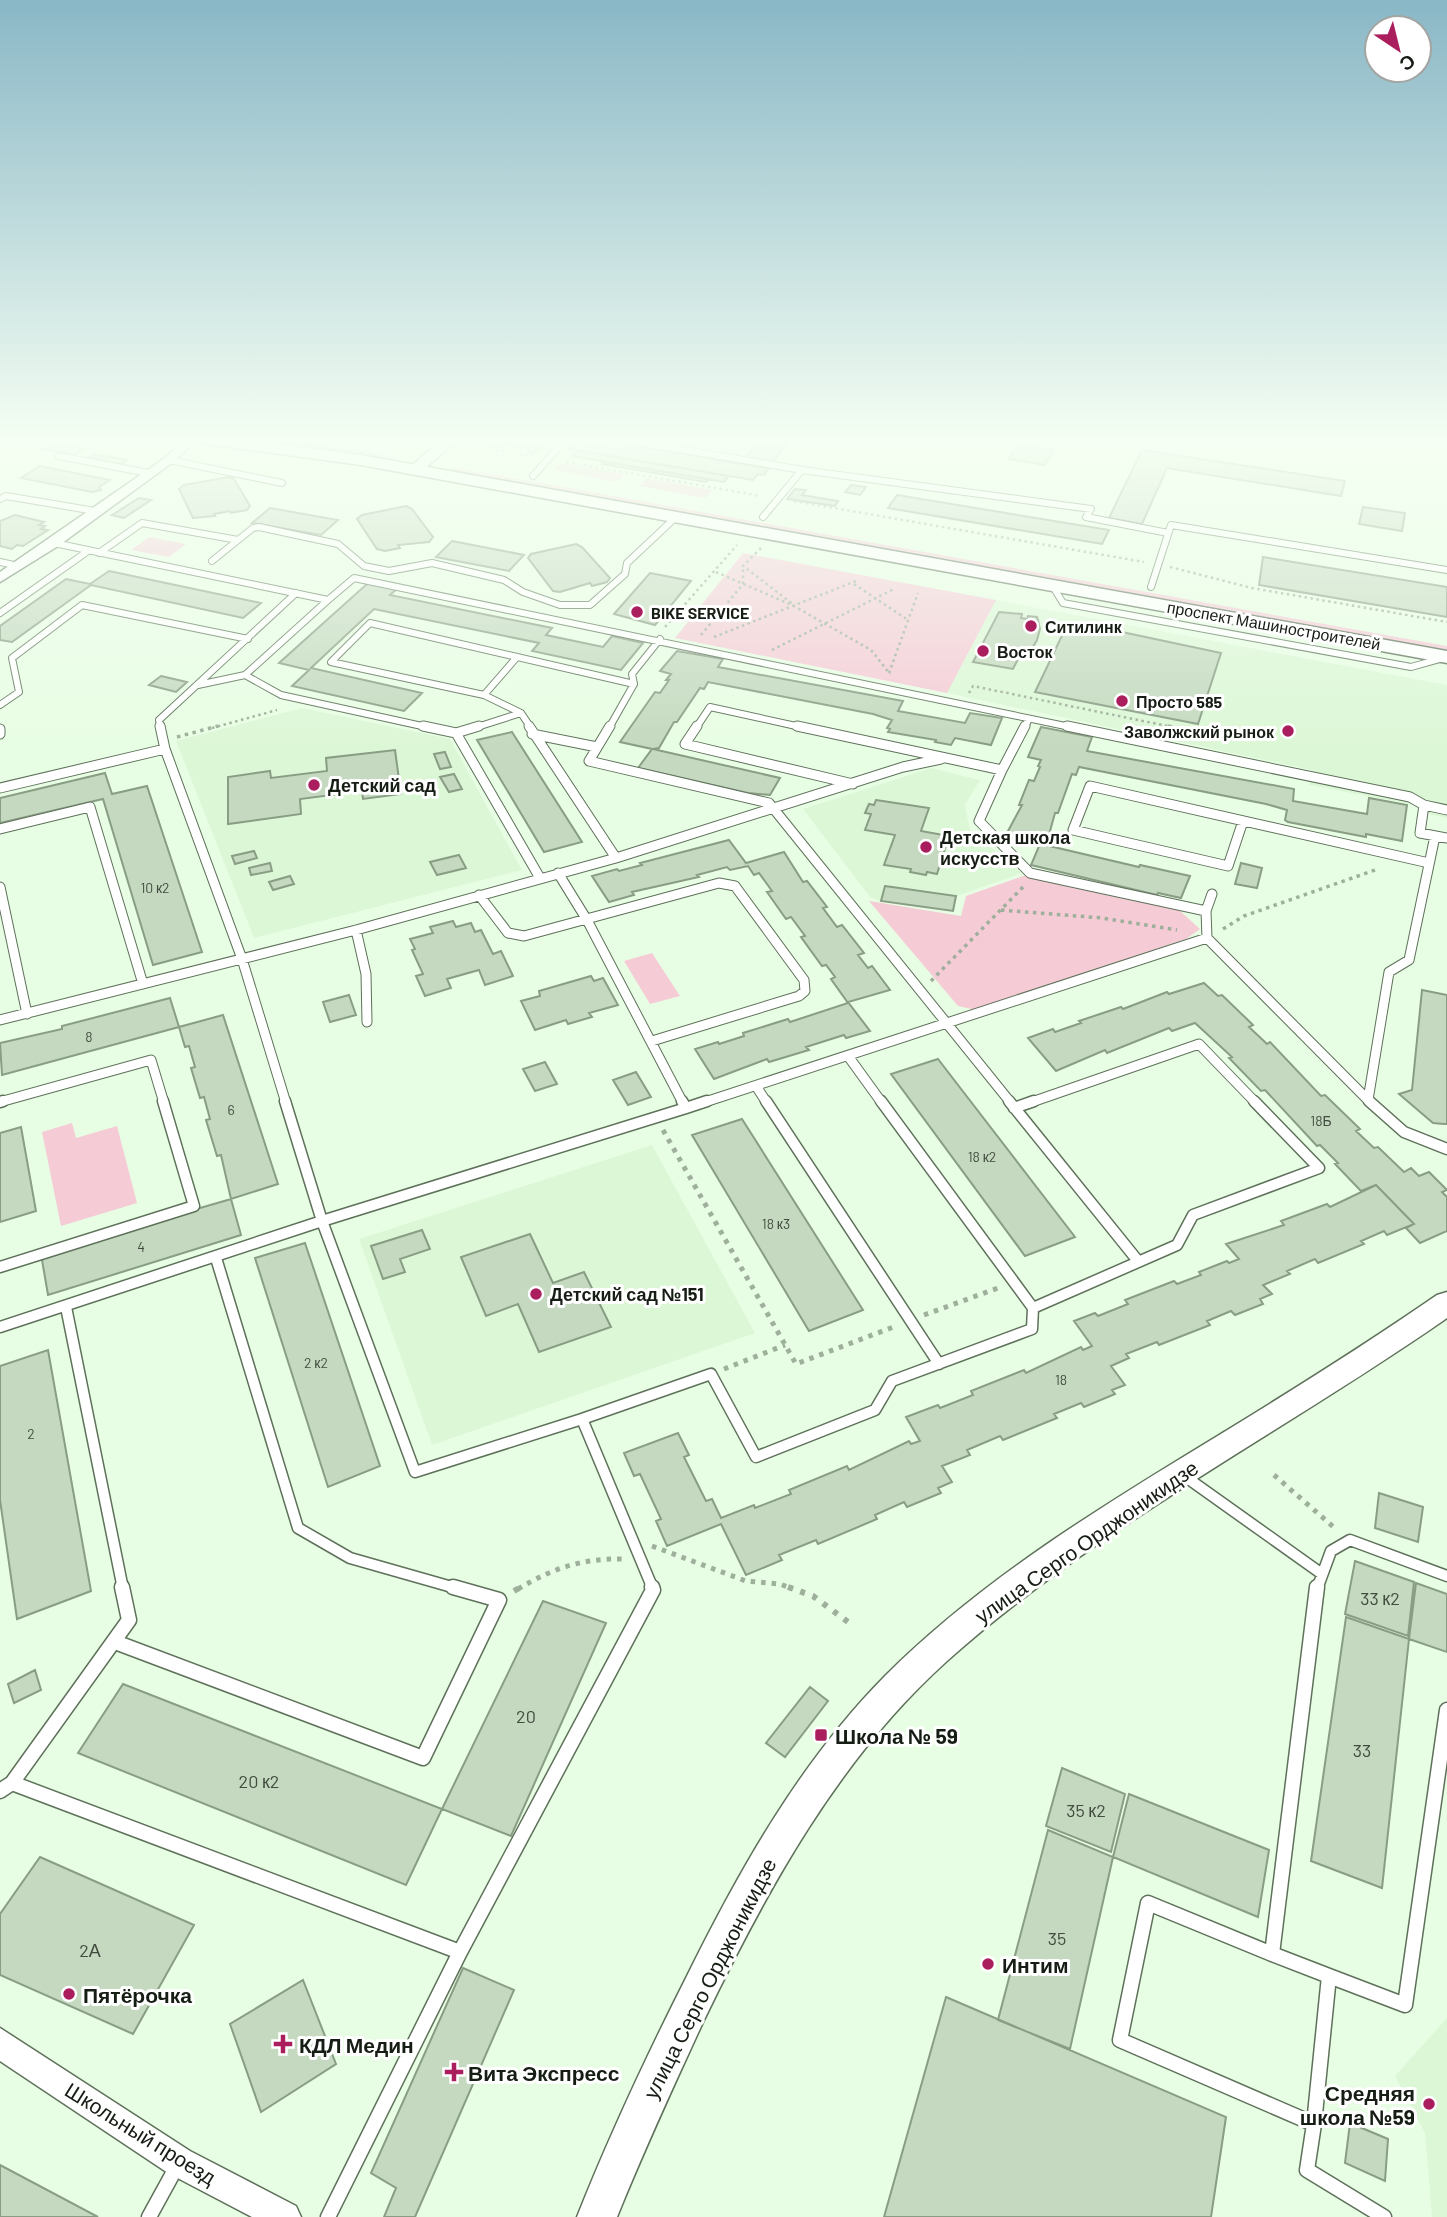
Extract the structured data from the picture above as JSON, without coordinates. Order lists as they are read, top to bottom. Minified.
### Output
{"streets":{"main road":["проспект Машиностроителей"],"street":["улица Серго Орджоникидзе","Школьный проезд"]},"places":{"other":["BIKE SERVICE","Ситилинк","Восток","Просто 585","Заволжский рынок","Детский сад","Детская школа искусств","Детский сад №151","Интим","Пятёрочка","Средняя школа №59"],"transit":["Школа № 59"],"health":["КДЛ Медин","Вита Экспресс"]},"house_numbers":["10 к2","8","6","18Б","18 к2","18 к3","4","2 к2","18","2","33 к2","20","33","20 к2","35 к2","35","2А"],"north":"bottom right"}
